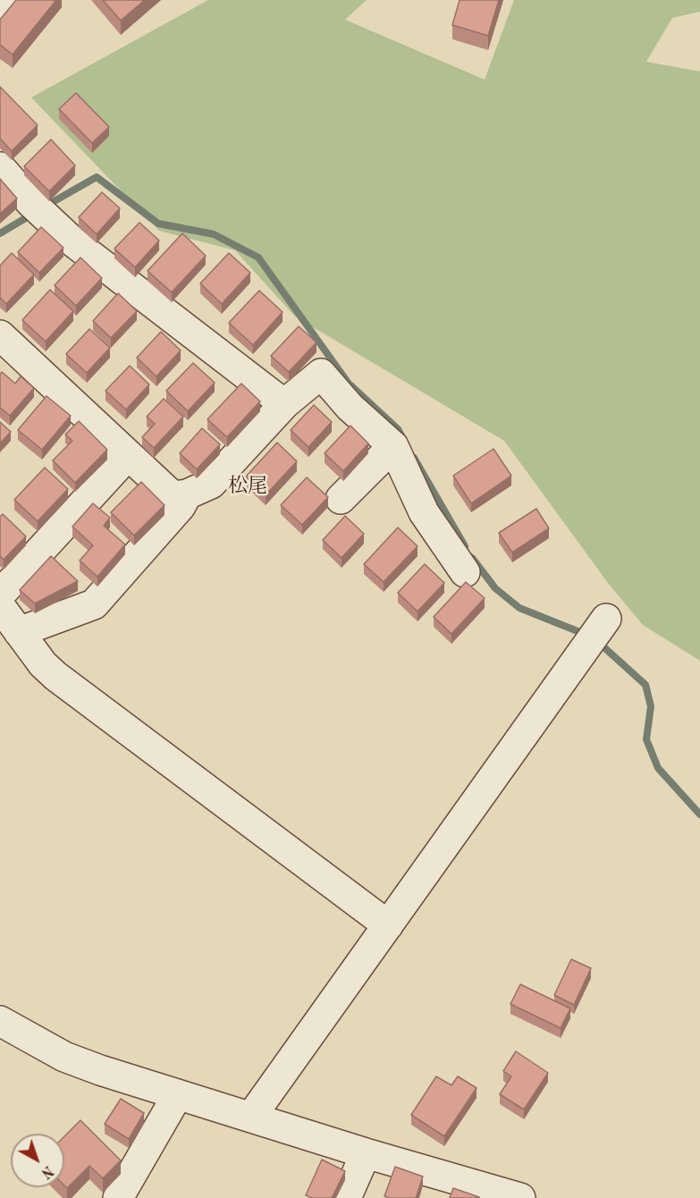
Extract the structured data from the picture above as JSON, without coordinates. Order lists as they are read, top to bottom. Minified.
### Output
{"districts":["松尾"],"north":"bottom right"}
